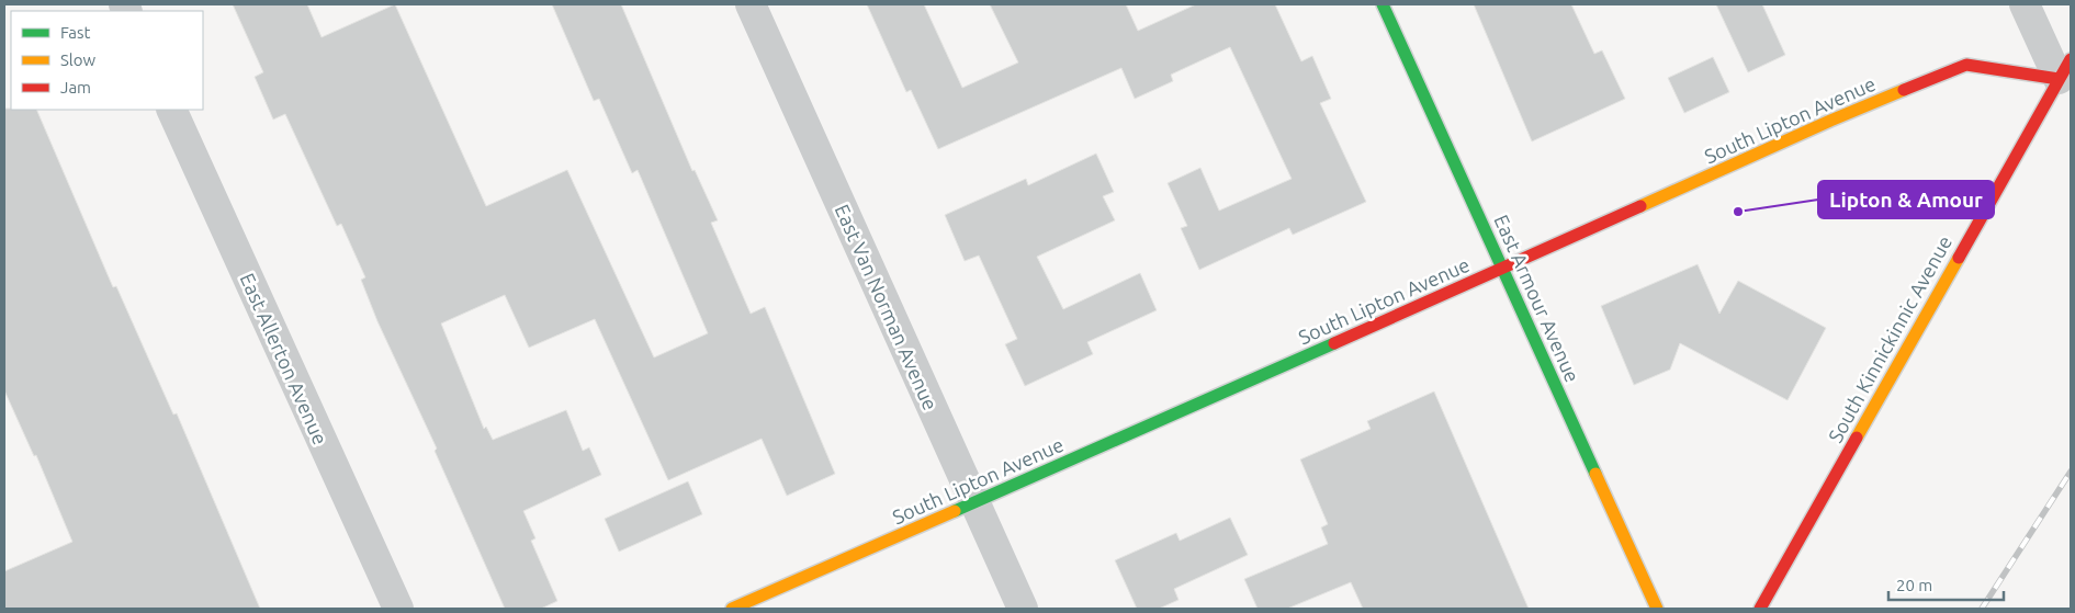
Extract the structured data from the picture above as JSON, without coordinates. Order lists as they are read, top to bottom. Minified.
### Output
{"streets":{"street":["South Lipton Avenue","East Armour Avenue","East Van Norman Avenue","South Kinnickinnic Avenue","East Allerton Avenue"]},"crossings":[["South Lipton Avenue","East Armour Avenue"],["South Lipton Avenue","East Van Norman Avenue"],["South Lipton Avenue","South Kinnickinnic Avenue"]],"places":["Lipton & Amour"],"legend":["Fast","Slow","Jam"],"scale_bar":"20 m"}
